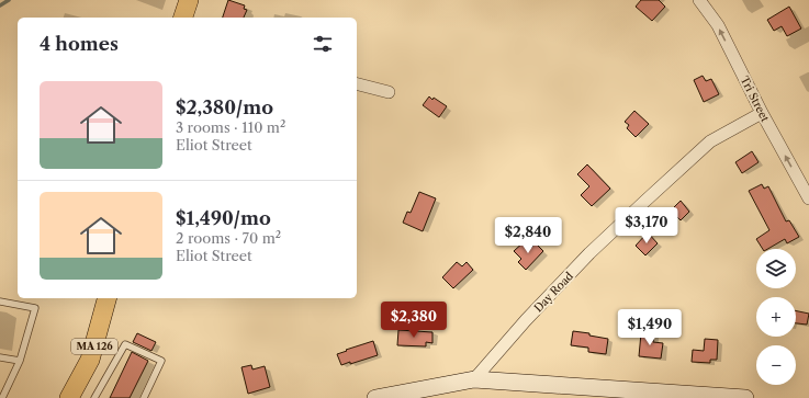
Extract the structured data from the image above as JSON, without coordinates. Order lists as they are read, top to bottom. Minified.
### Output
{"streets":{"main road":["MA 126"],"street":["Tri Street","Day Road"]},"crossings":[["Tri Street","Day Road"]],"one_way":["Tri Street"],"page":{"heading":"4 homes","list":[{"name":"$2,380/mo","note":"3 rooms · 110 m² · Eliot Street"},{"name":"$1,490/mo","note":"2 rooms · 70 m² · Eliot Street"}],"price":["$3,170","$2,840","$2,380","$1,490"],"map_buttons":["+","−"]}}
